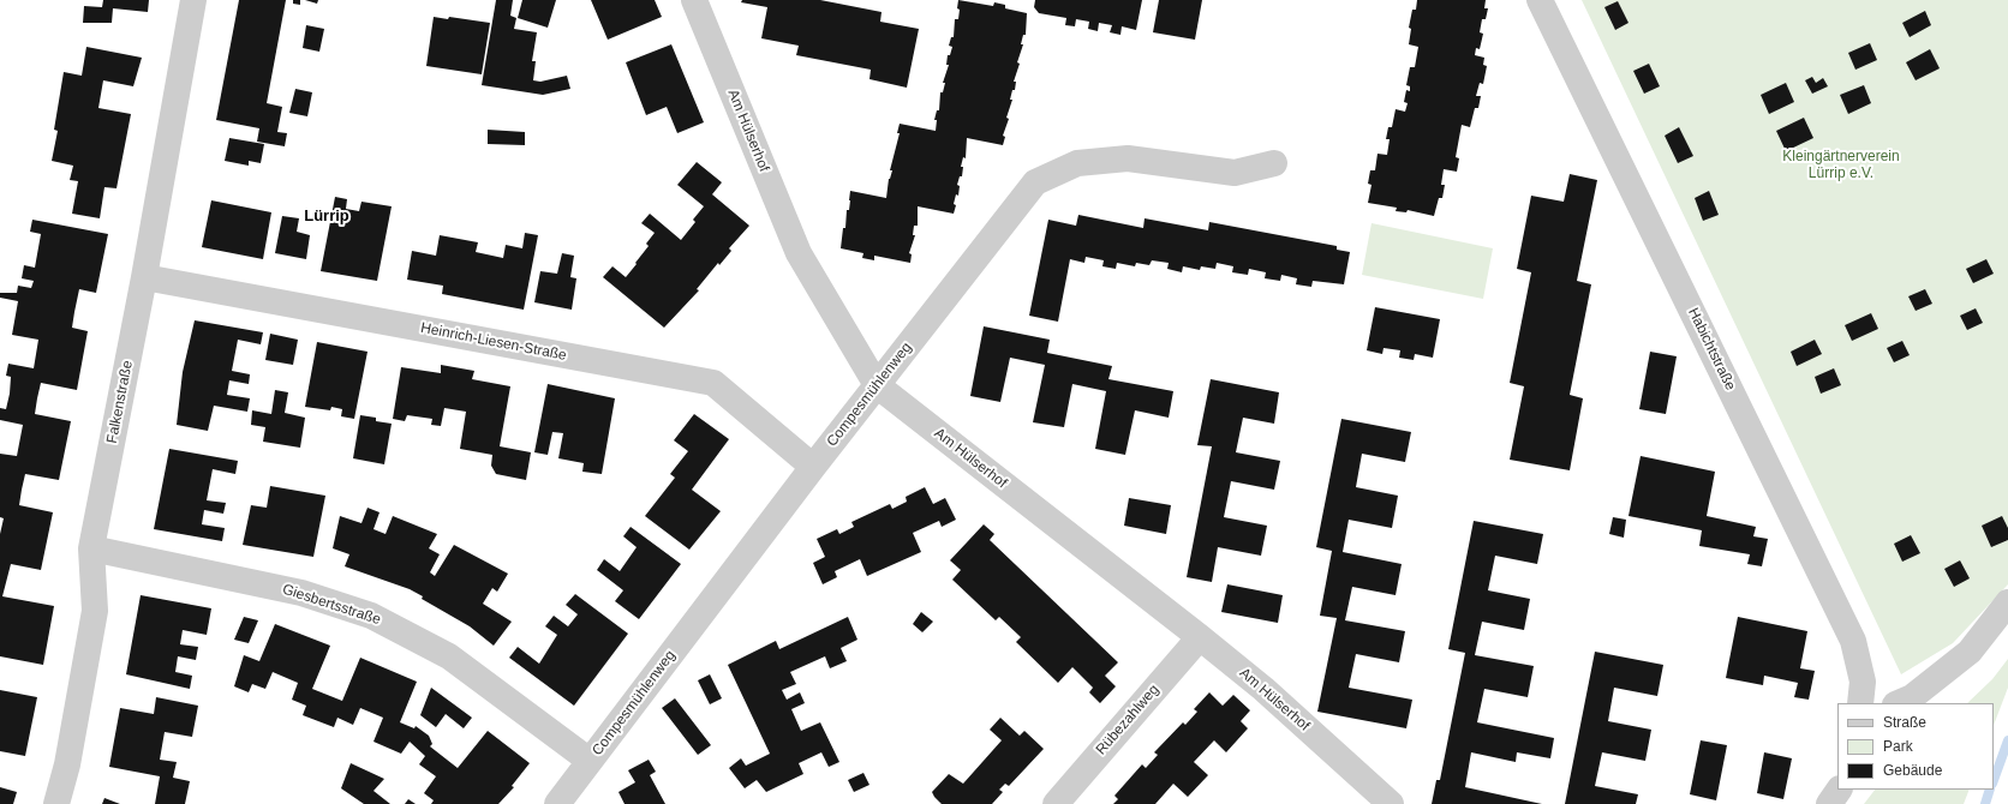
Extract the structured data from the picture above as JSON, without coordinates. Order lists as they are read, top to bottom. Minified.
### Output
{"streets":{"street":["Am Hülserhof","Heinrich-Liesen-Straße","Habichtstraße","Compesmühlenweg","Falkenstraße","Giesbertsstraße","Rübezahlweg"]},"crossings":[["Am Hülserhof","Compesmühlenweg"],["Am Hülserhof","Rübezahlweg"],["Heinrich-Liesen-Straße","Compesmühlenweg"],["Heinrich-Liesen-Straße","Falkenstraße"],["Compesmühlenweg","Giesbertsstraße"],["Falkenstraße","Giesbertsstraße"]],"districts":["Lürrip"],"parks":["Kleingärtnerverein Lürrip e.V."],"legend":["Straße","Park","Gebäude"]}
